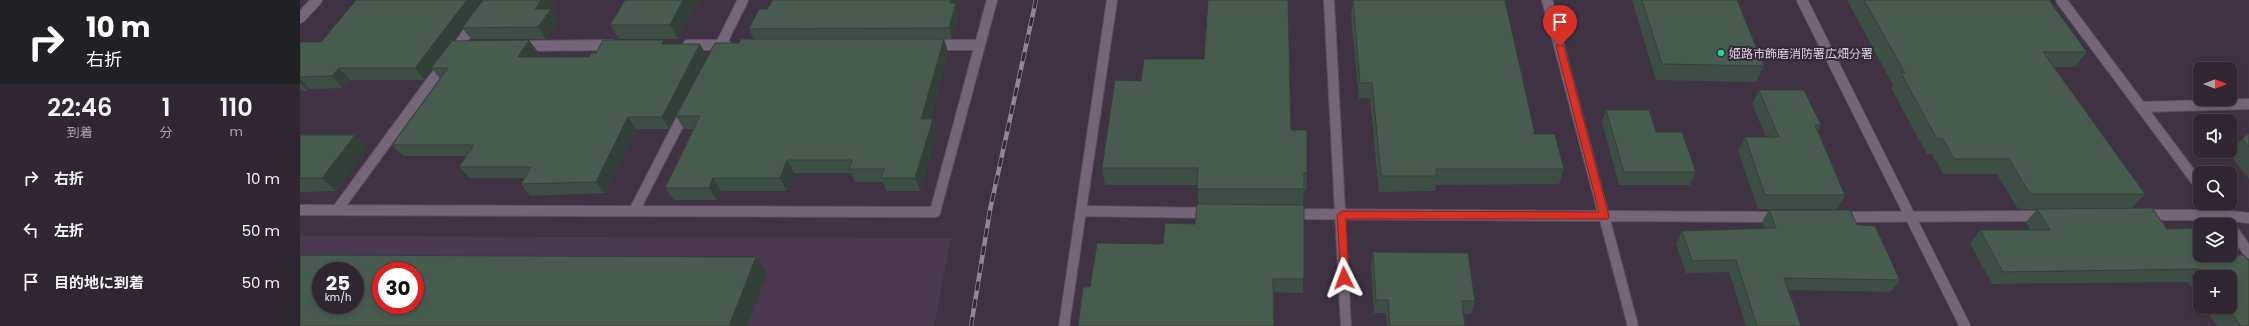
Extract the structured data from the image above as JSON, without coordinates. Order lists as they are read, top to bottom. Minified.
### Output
{"places":["姫路市飾磨消防署広畑分署"],"north":"right","page":{"turn":["10 m","右折"],"map_buttons":"+","eta":["22:46","到着","1","分","110","m"],"list":[{"name":"右折","value":"10 m"},{"name":"左折","value":"50 m"},{"name":"目的地に到着","value":"50 m"}],"speed":"25 km/h","limit":"30"}}
